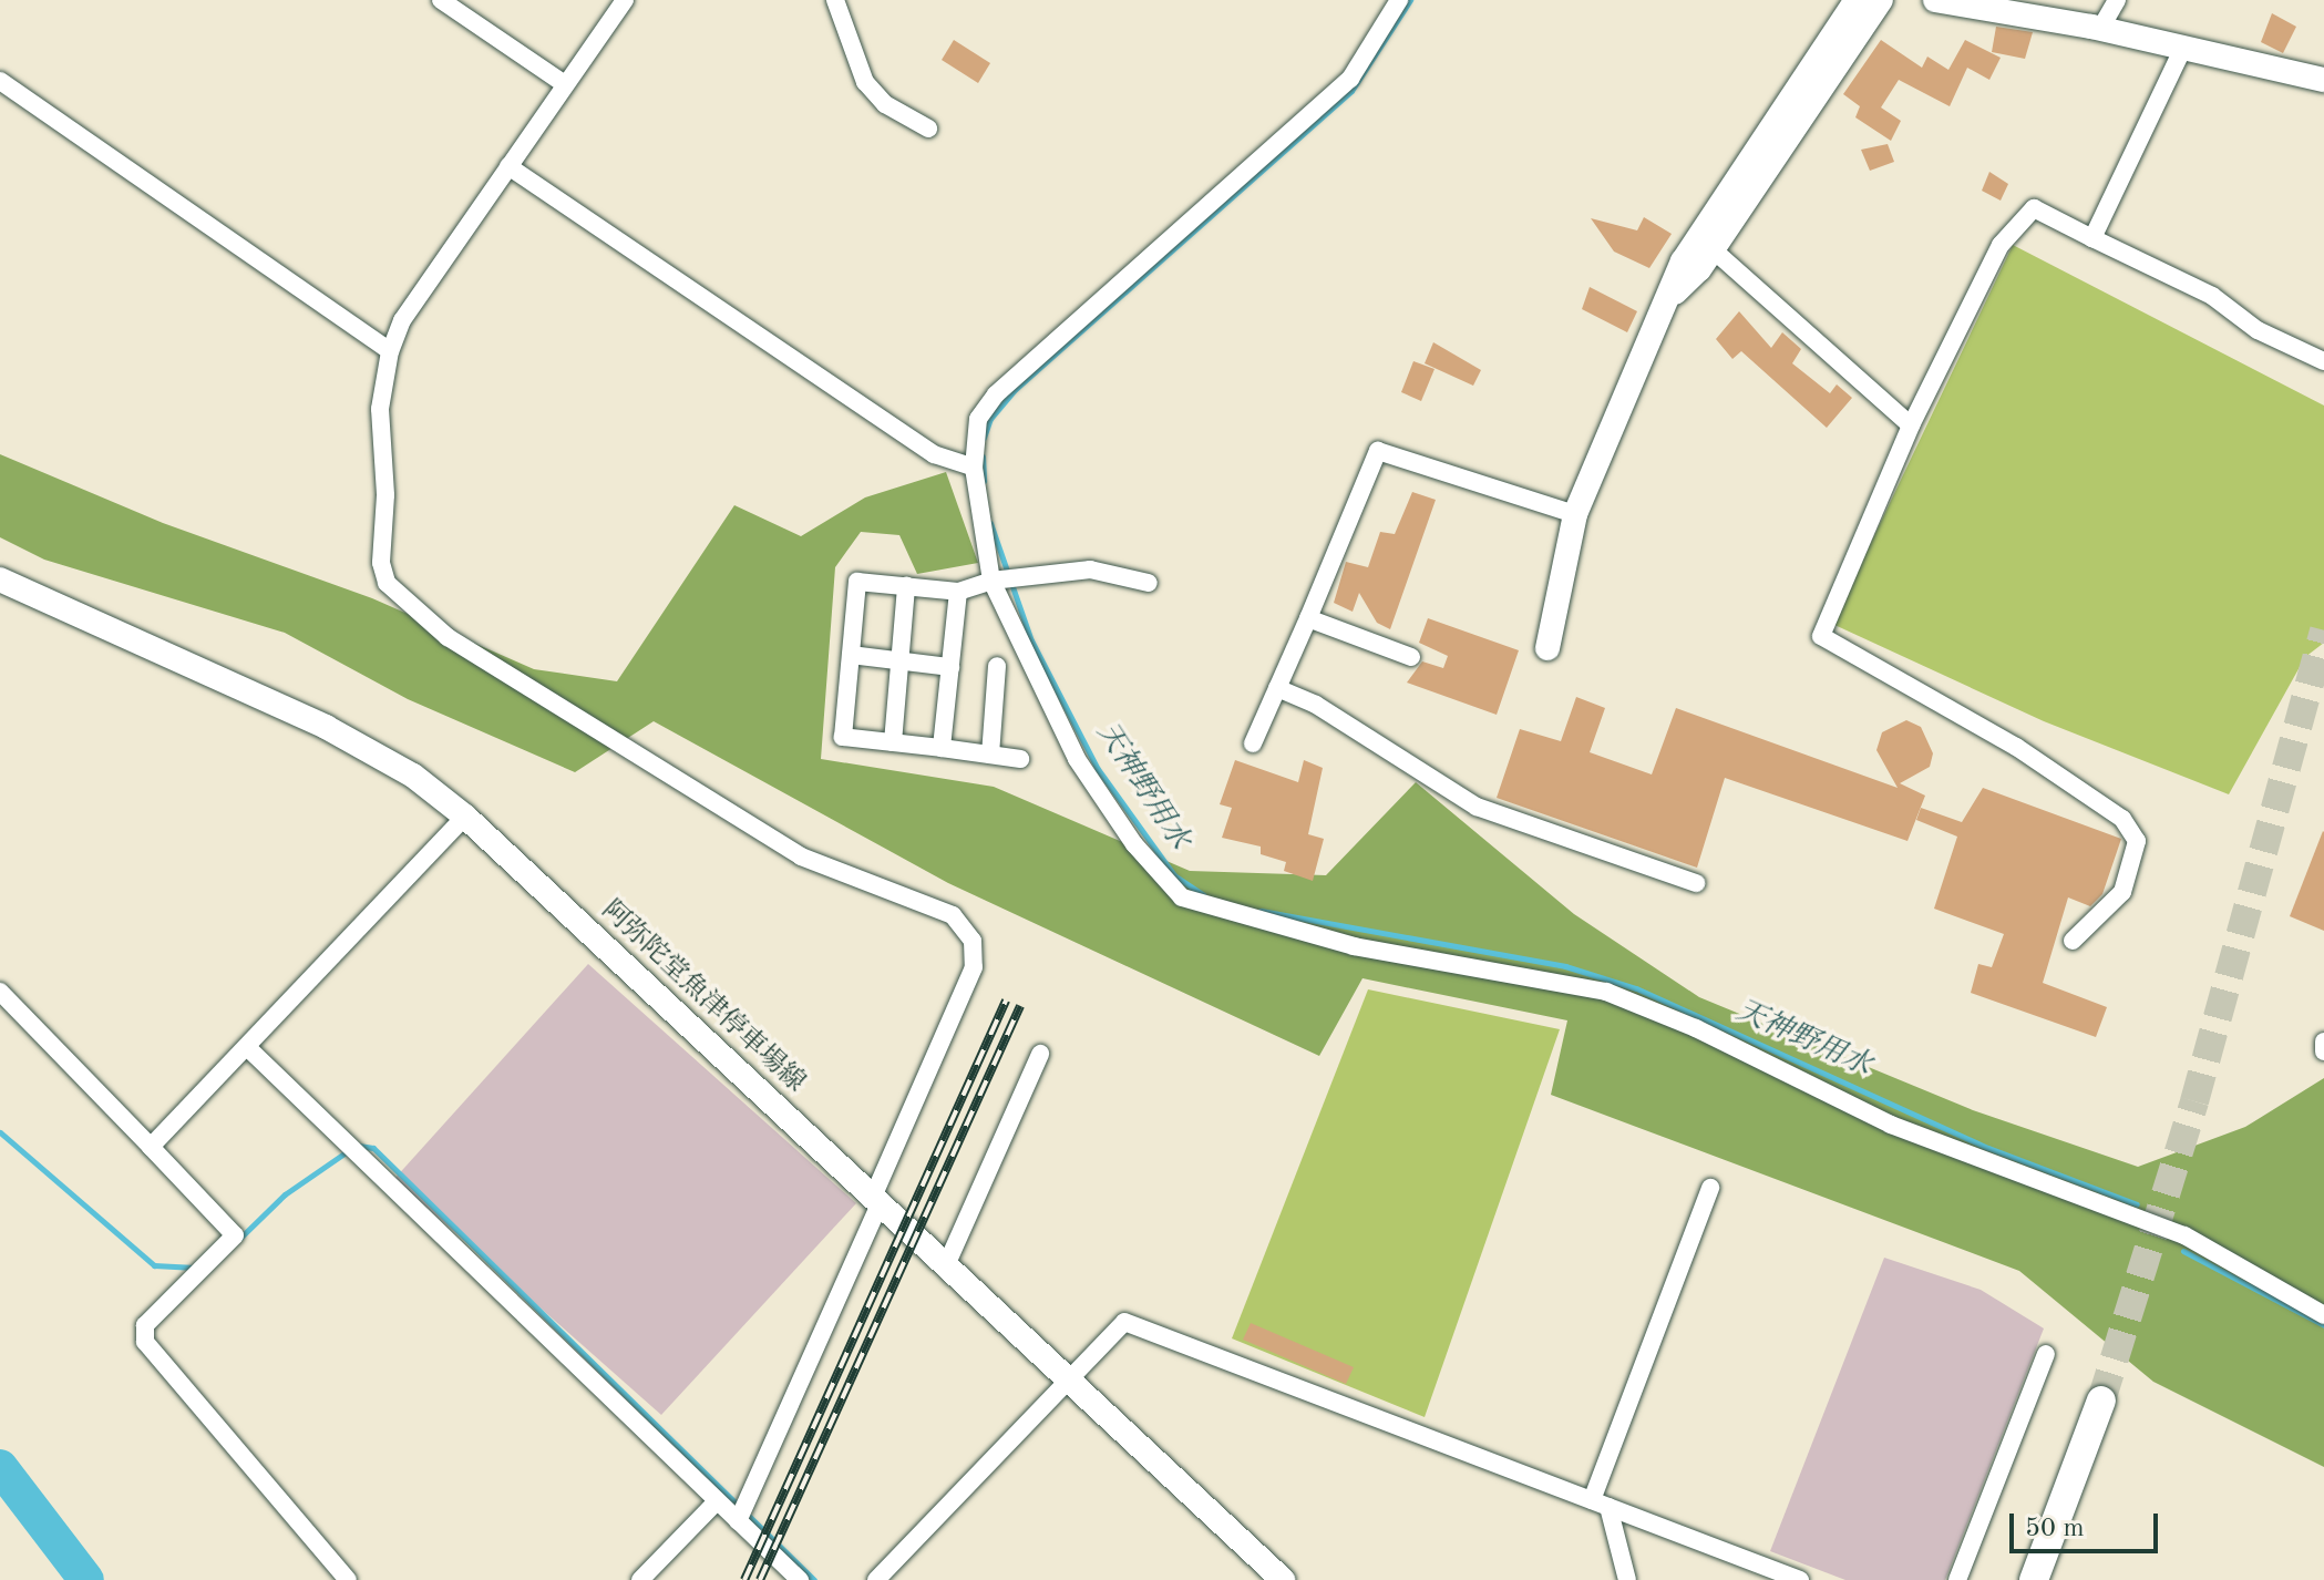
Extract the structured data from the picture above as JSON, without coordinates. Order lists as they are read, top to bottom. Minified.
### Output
{"streets":{"main road":["阿弥陀堂魚津停車場線"]},"water":["天神野用水"],"scale_bar":"50 m"}
